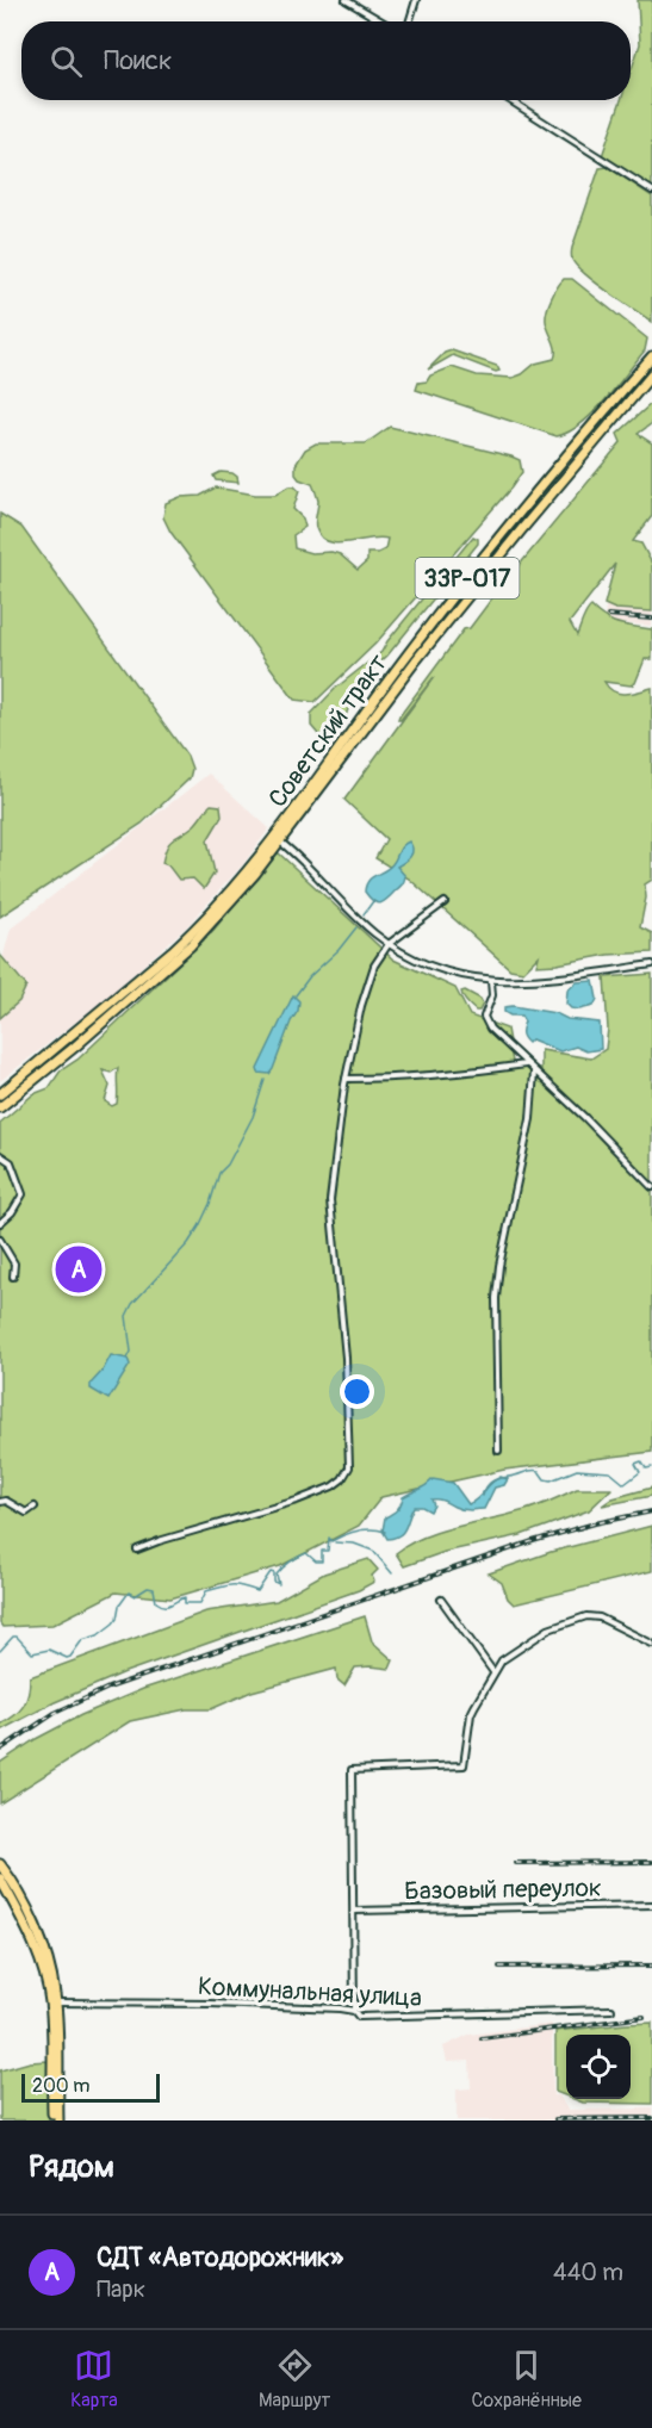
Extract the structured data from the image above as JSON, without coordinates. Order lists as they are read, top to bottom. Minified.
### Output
{"streets":{"highway":["33Р-017","Советский тракт"],"street":["Базовый переулок","Коммунальная улица"]},"scale_bar":"200 m","page":{"search":"Поиск","pins":"A","scale":"200 m","heading":"Рядом","list":[{"mark":"A","name":"СДТ «Автодорожник»","note":"Парк","value":"440 m"}],"nav":["Карта","Маршрут","Сохранённые"]}}
